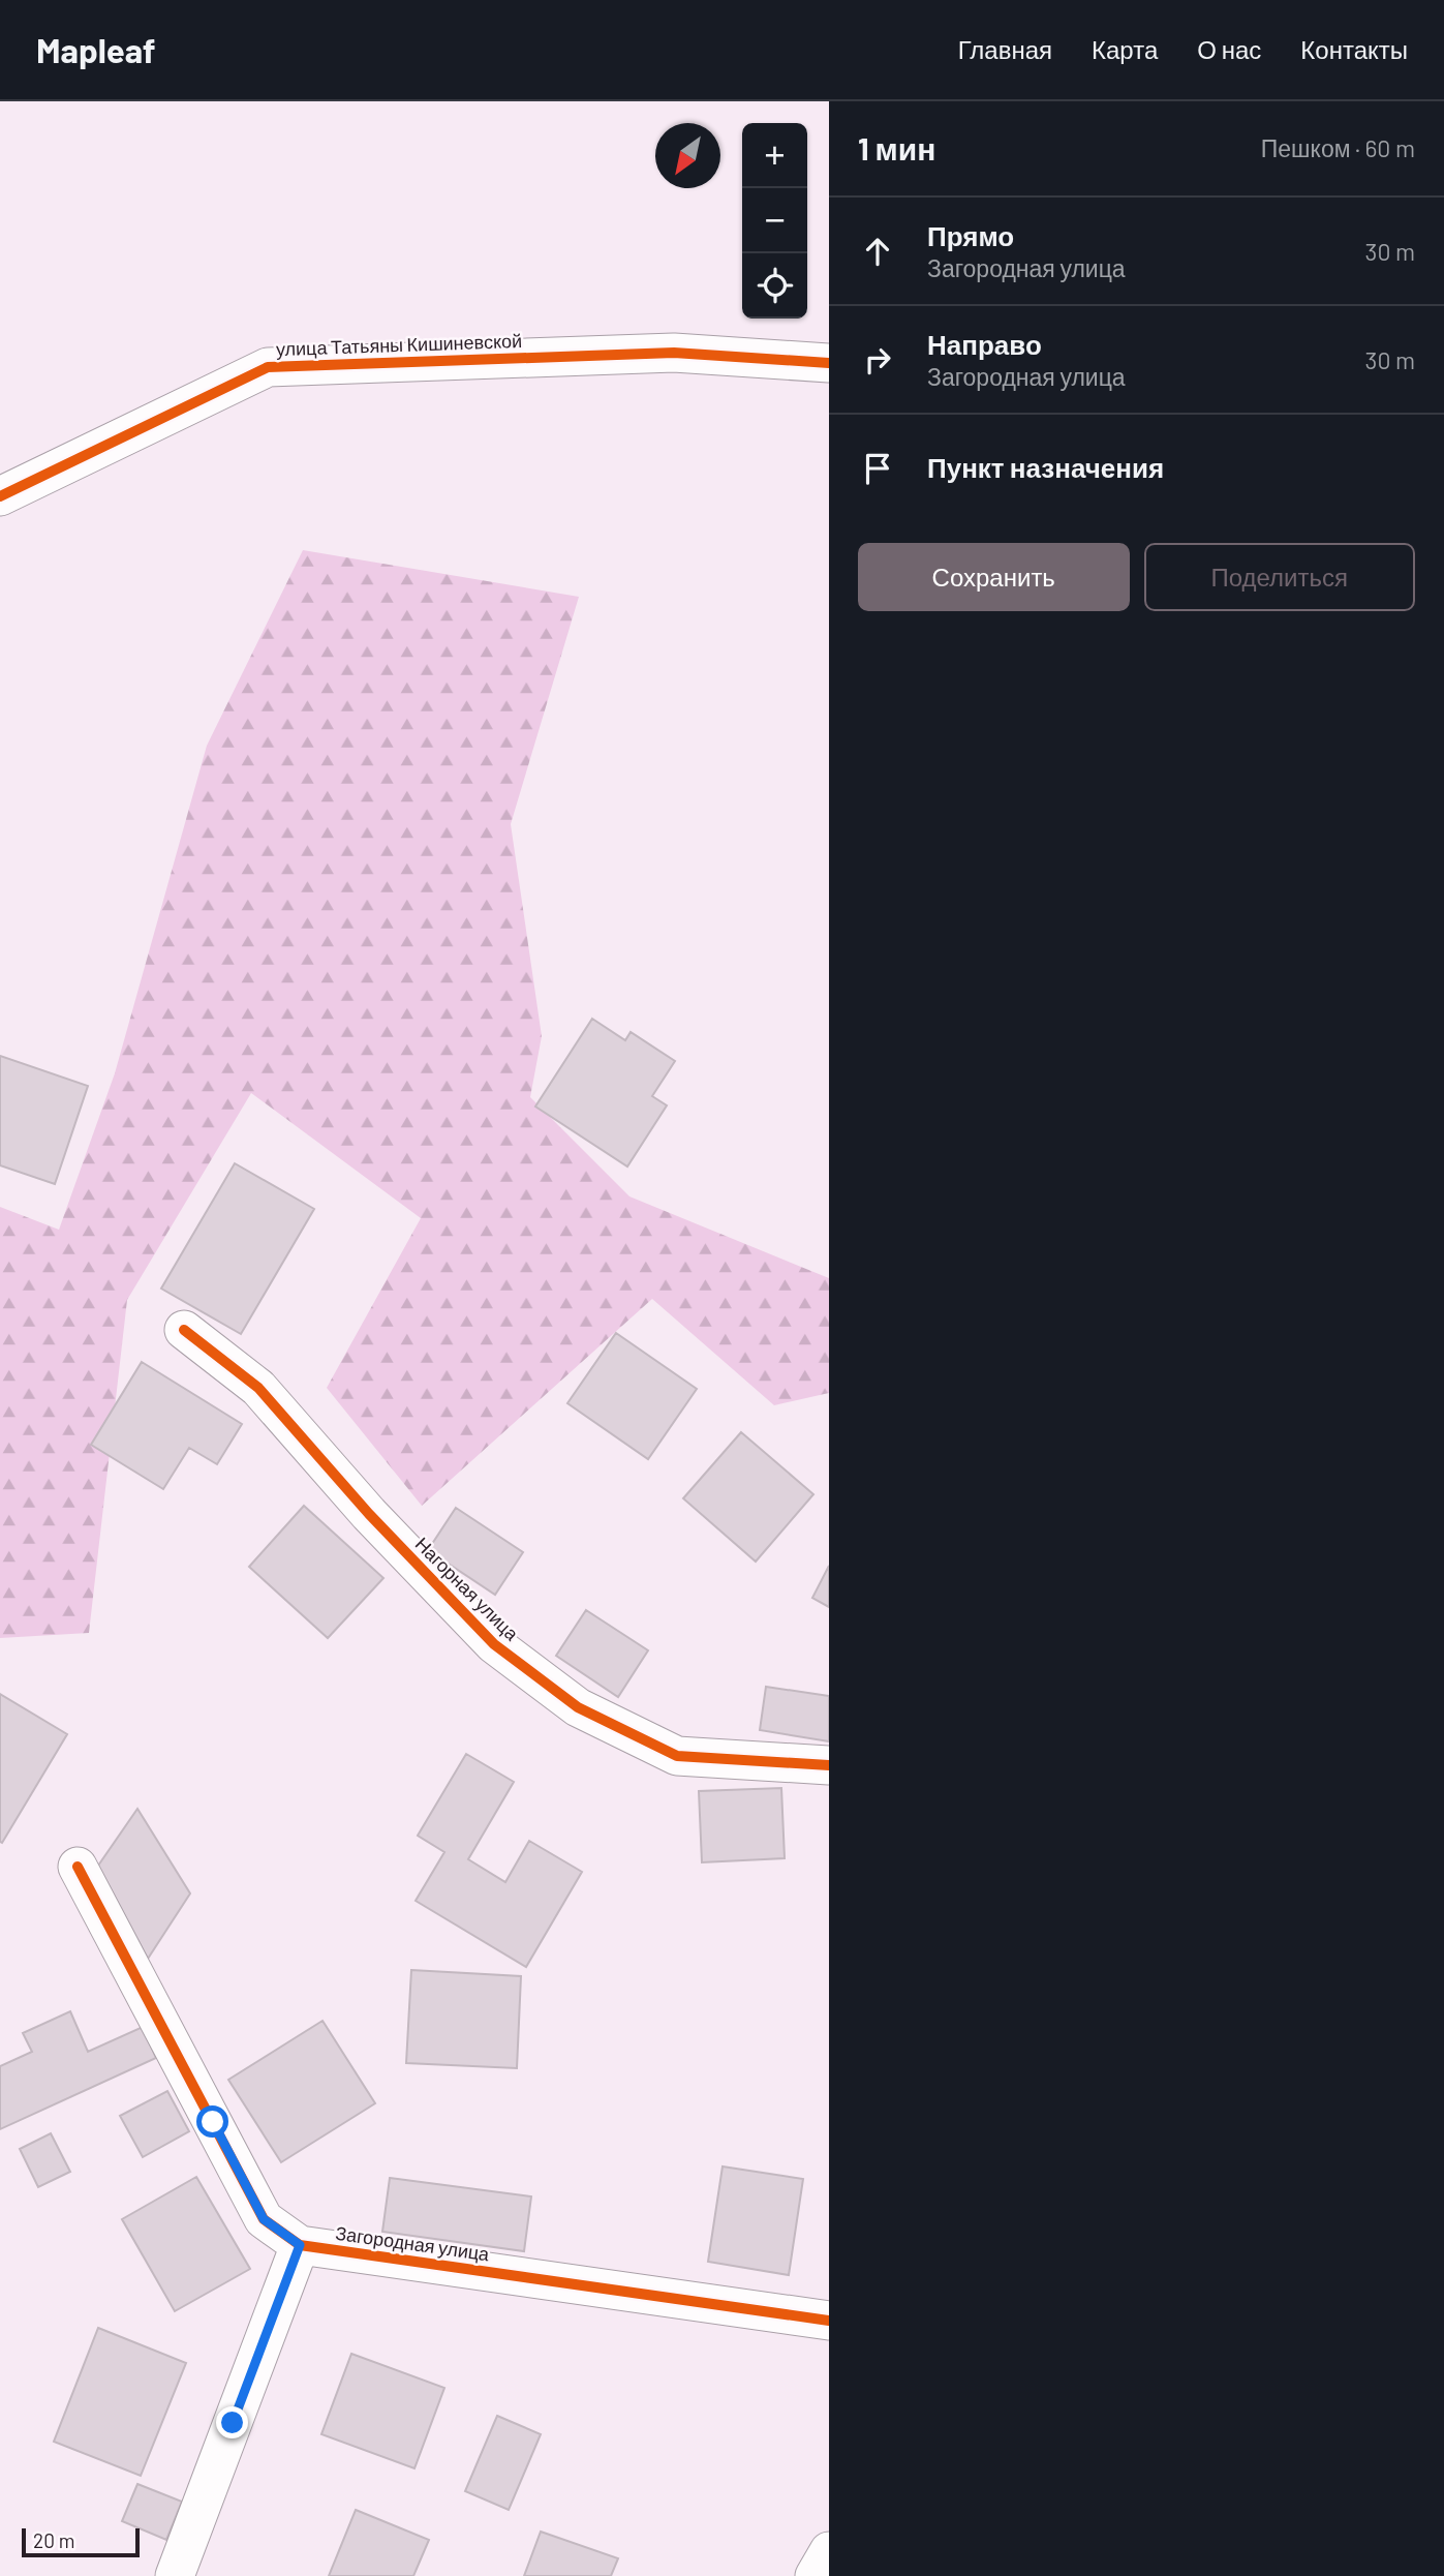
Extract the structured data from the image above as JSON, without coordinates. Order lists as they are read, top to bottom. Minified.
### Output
{"streets":{"street":["улица Татьяны Кишиневской","Нагорная улица","Загородная улица"]},"scale_bar":"20 m","north":"bottom left","page":{"header":"Mapleaf","nav":["Главная","Карта","О нас","Контакты"],"heading":["1 мин","Пешком · 60 m"],"map_buttons":["+","−"],"list":[["Прямо","Загородная улица","30 m"],["Направо","Загородная улица","30 m"],"Пункт назначения"],"buttons":["Сохранить","Поделиться"],"scale":"20 m"}}
